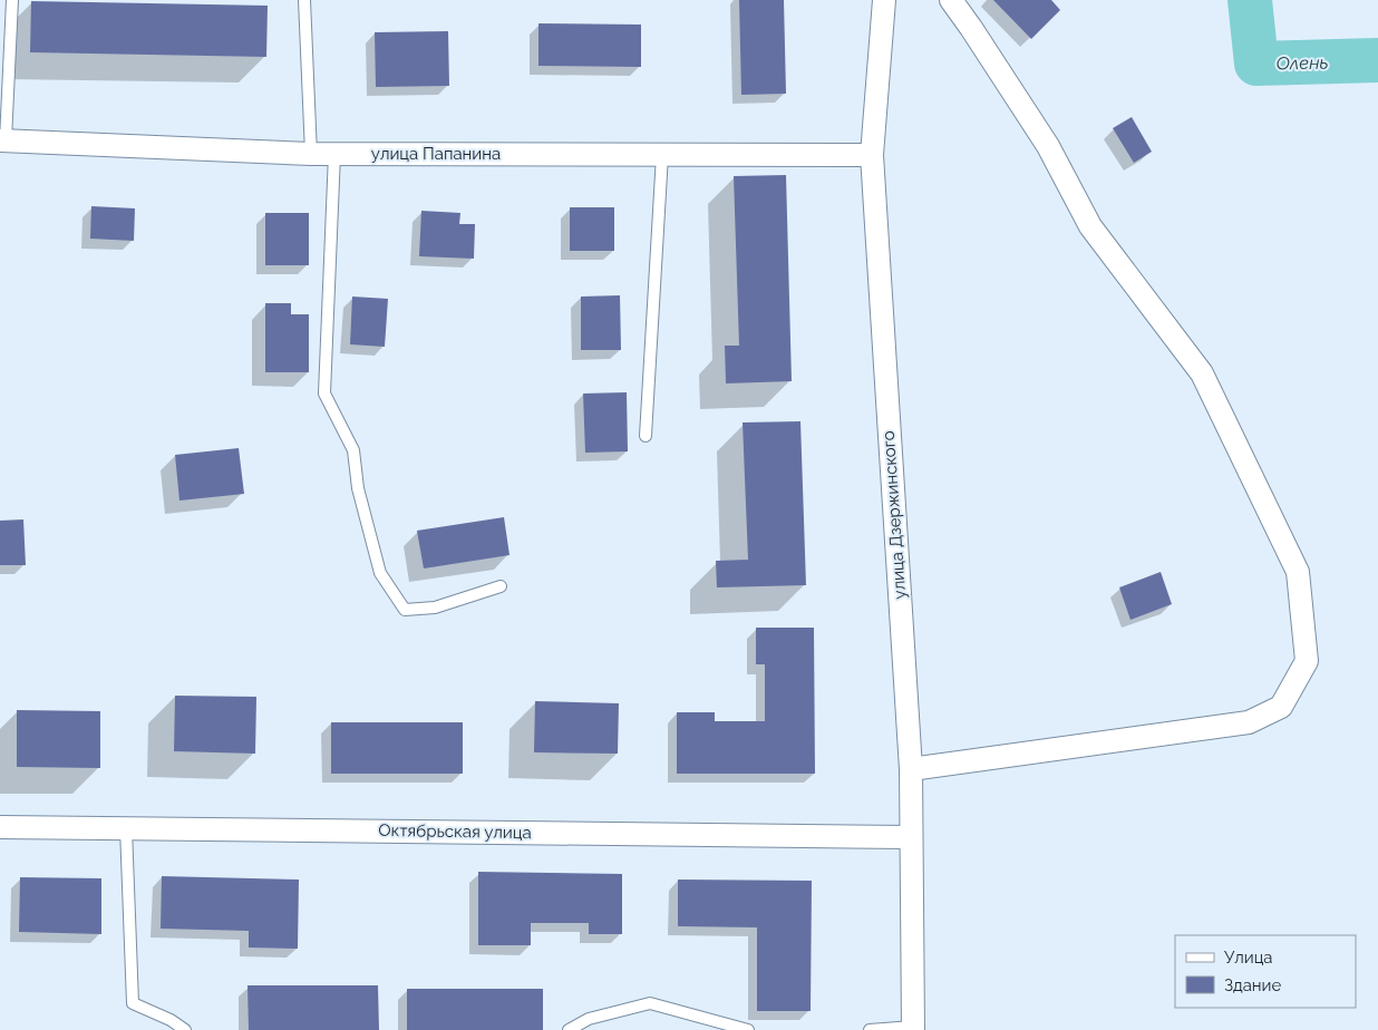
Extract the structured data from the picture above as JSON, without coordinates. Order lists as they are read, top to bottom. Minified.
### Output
{"streets":{"street":["улица Папанина","улица Дзержинского","Октябрьская улица"]},"crossings":[["улица Папанина","улица Дзержинского"],["улица Дзержинского","Октябрьская улица"]],"water":["Олень"],"legend":["Улица","Здание"]}
